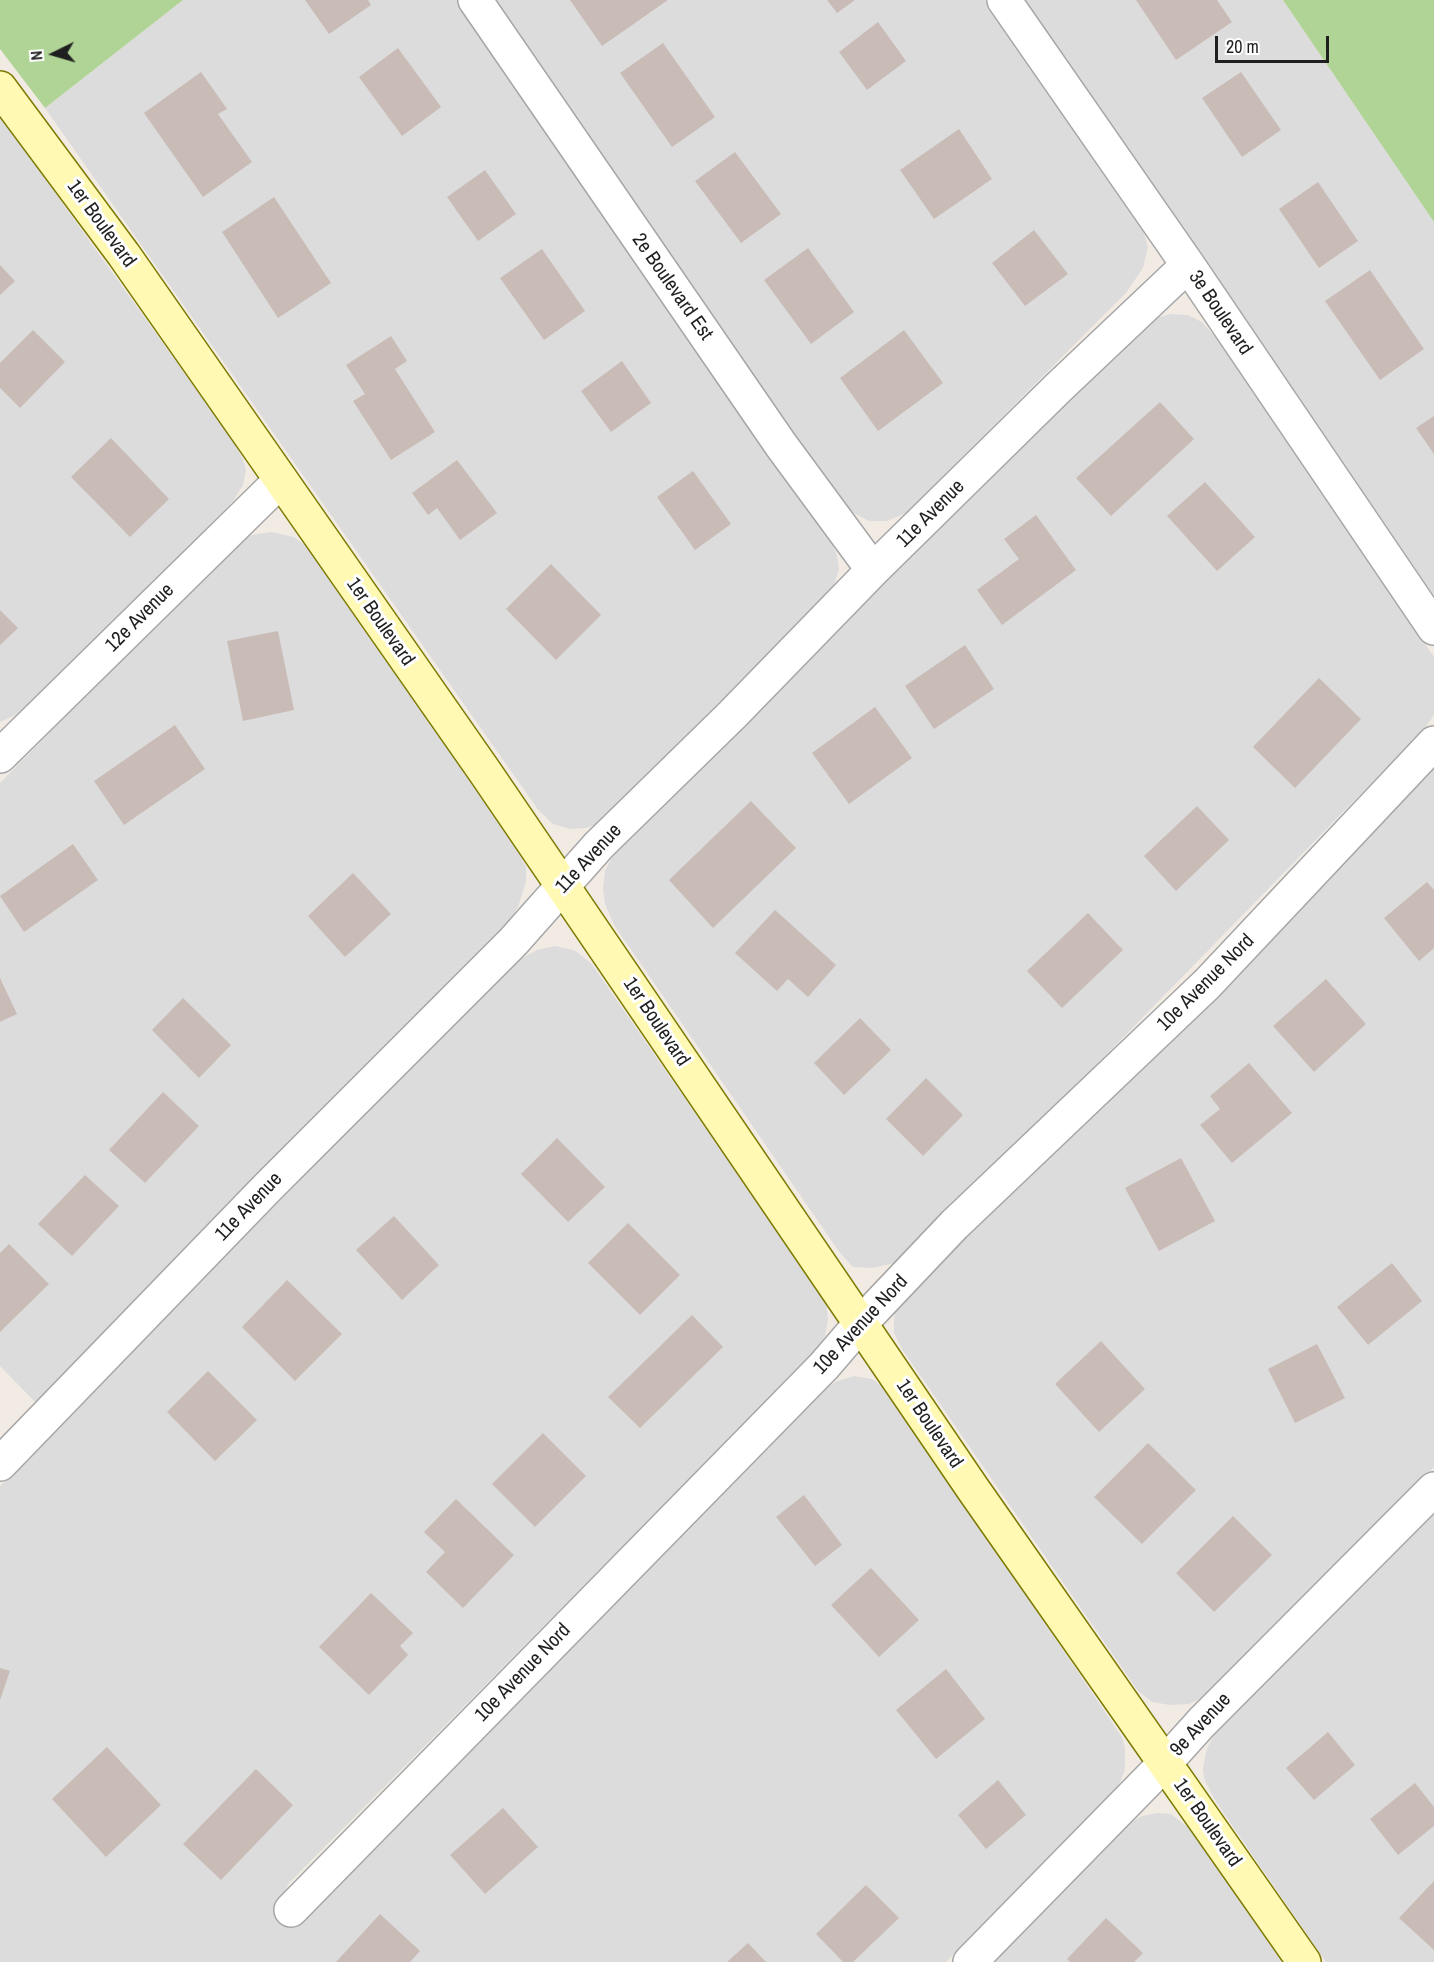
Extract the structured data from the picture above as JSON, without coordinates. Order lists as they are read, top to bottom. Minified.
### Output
{"streets":{"street":["1er Boulevard","2e Boulevard Est","3e Boulevard","11e Avenue","12e Avenue","10e Avenue Nord","9e Avenue"]},"crossings":[["1er Boulevard","11e Avenue"],["1er Boulevard","12e Avenue"],["1er Boulevard","10e Avenue Nord"],["1er Boulevard","9e Avenue"],["2e Boulevard Est","11e Avenue"],["3e Boulevard","11e Avenue"]],"scale_bar":"20 m","north":"left"}
